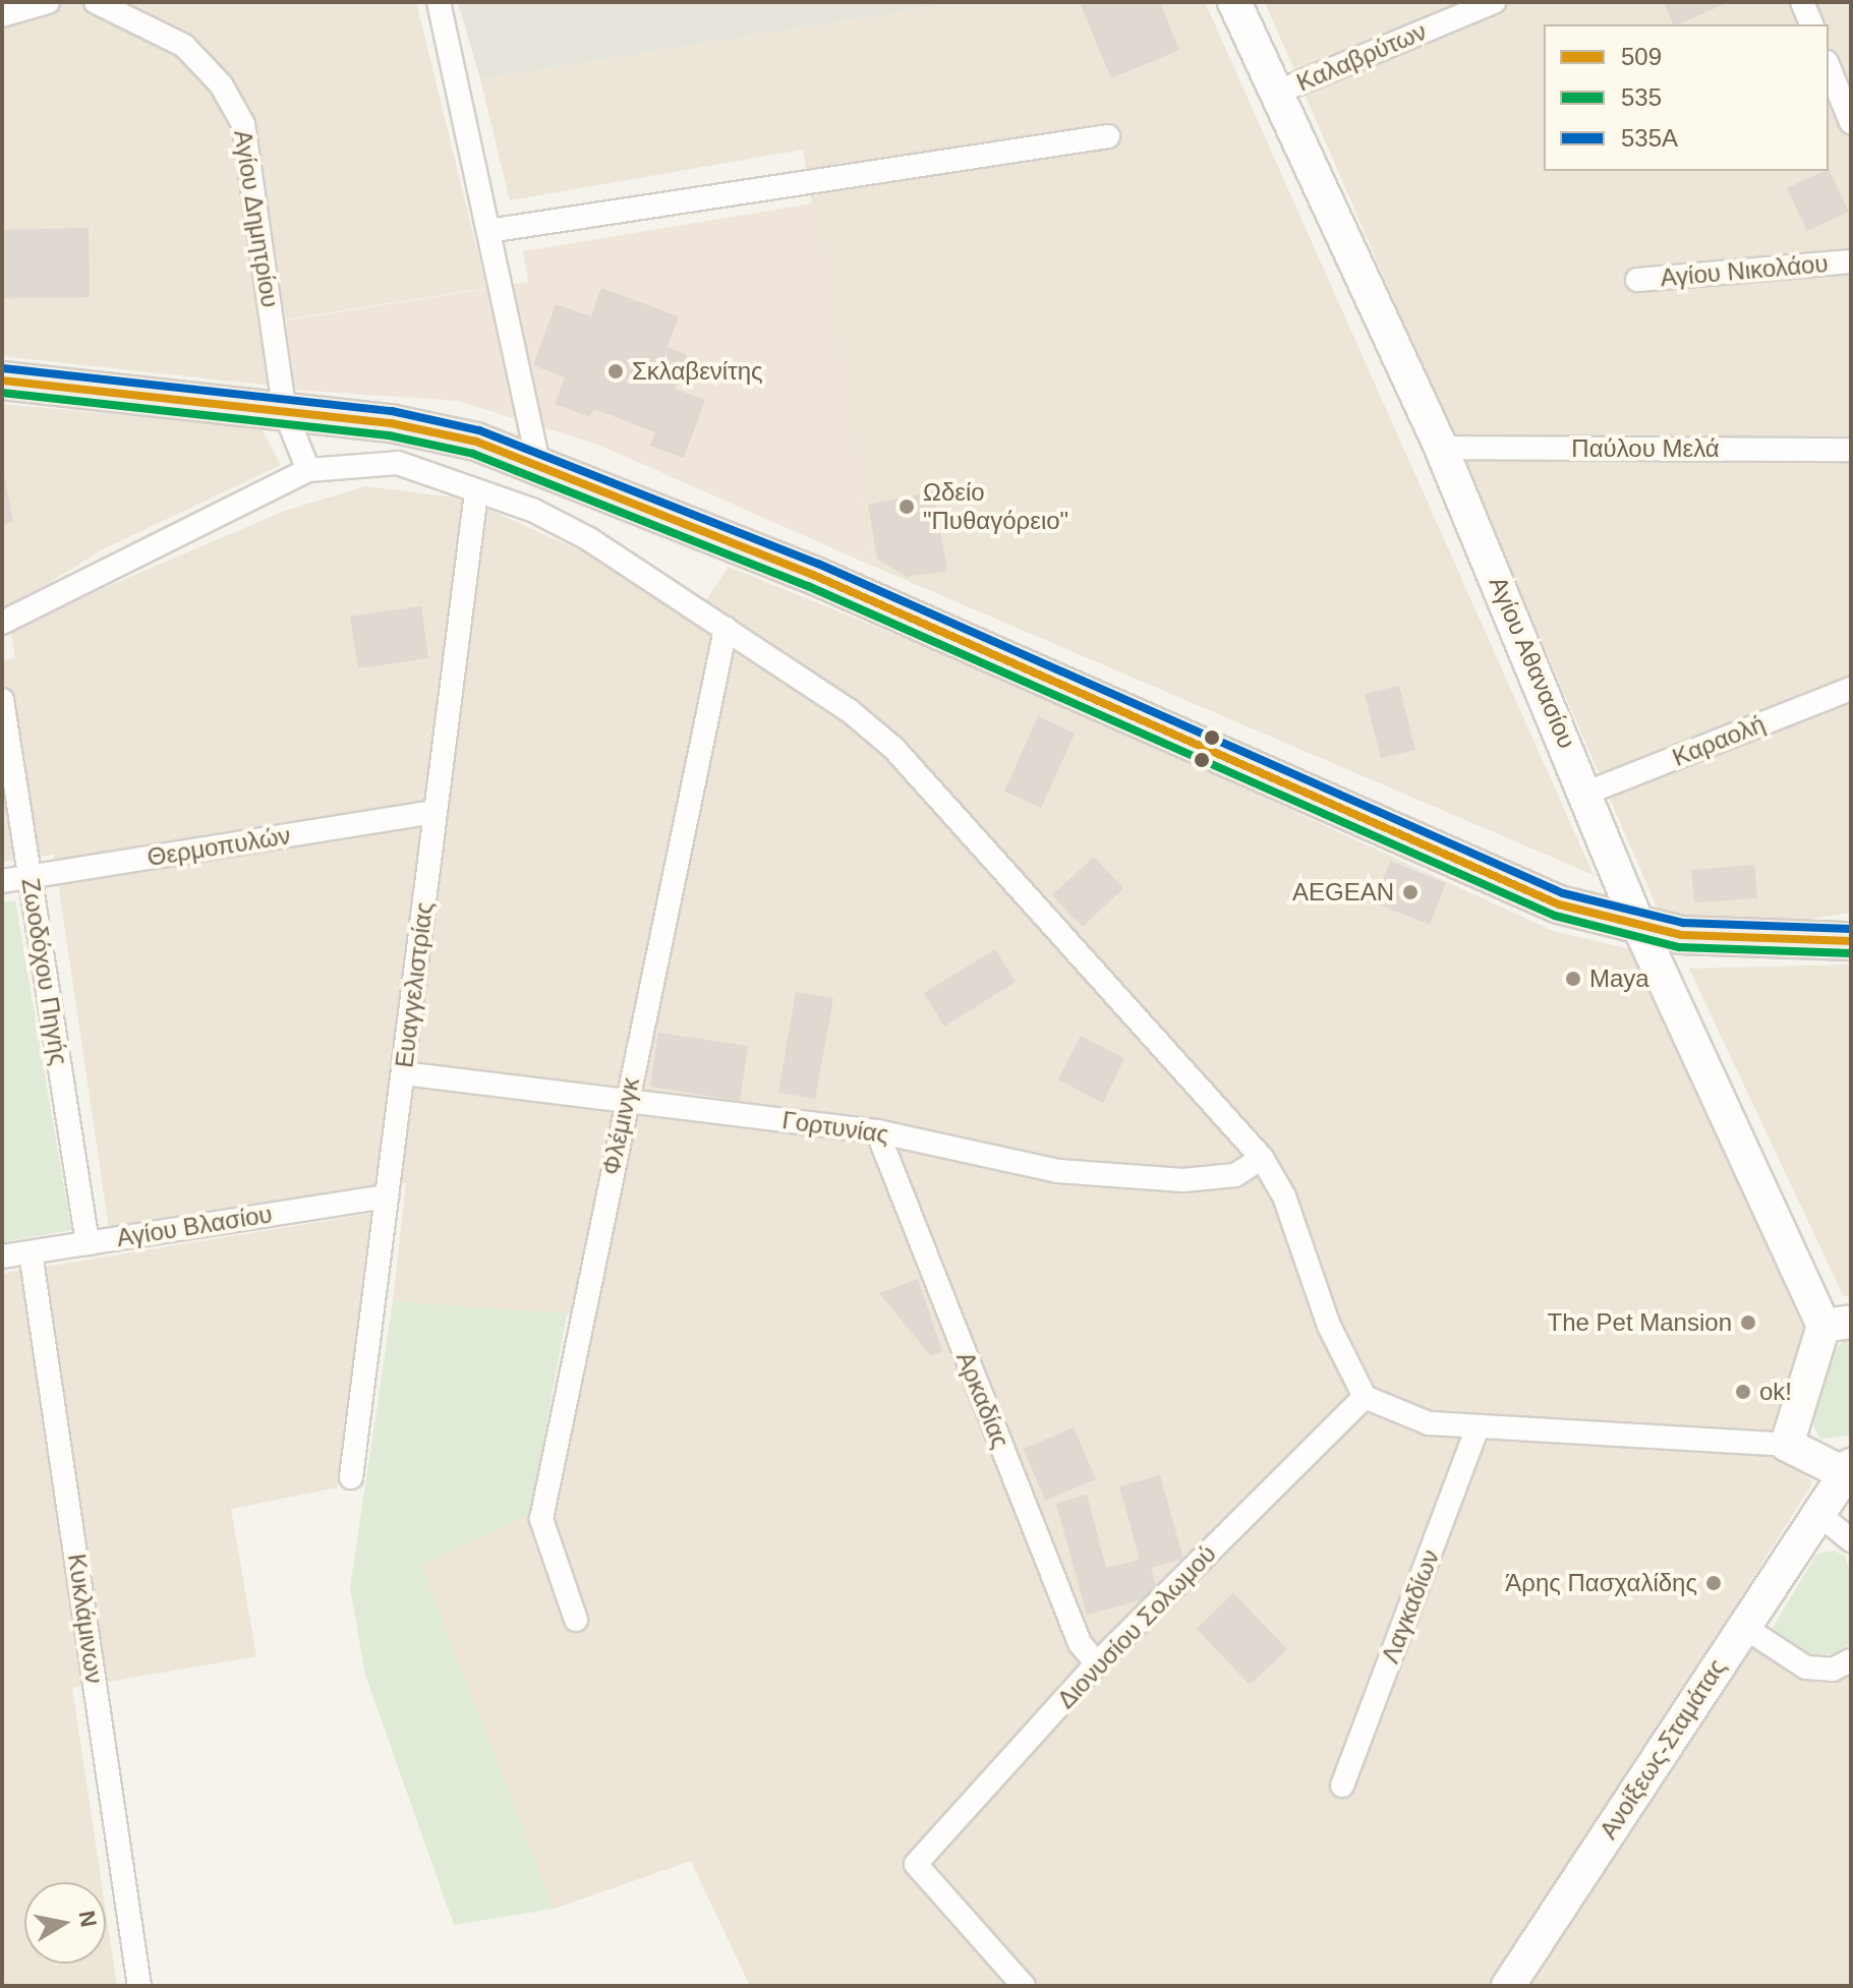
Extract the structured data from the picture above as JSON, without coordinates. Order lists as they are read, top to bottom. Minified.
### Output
{"streets":{"street":["Καλαβρύτων","Αγίου Δημητρίου","Αγίου Νικολάου","Παύλου Μελά","Αγίου Αθανασίου","Καραολή","Θερμοπυλών","Ζωοδόχου Πηγής","Ευαγγελιστρίας","Φλέμινγκ","Γορτυνίας","Αγίου Βλασίου","Αρκαδίας","Λαγκαδίων","Κυκλάμινων","Διονυσίου Σολωμού","Ανοίξεως-Σταμάτας"]},"crossings":[["Καλαβρύτων","Αγίου Αθανασίου"],["Παύλου Μελά","Αγίου Αθανασίου"],["Αγίου Αθανασίου","Καραολή"],["Θερμοπυλών","Ζωοδόχου Πηγής"],["Θερμοπυλών","Ευαγγελιστρίας"],["Ζωοδόχου Πηγής","Αγίου Βλασίου"],["Ευαγγελιστρίας","Γορτυνίας"],["Ευαγγελιστρίας","Αγίου Βλασίου"],["Φλέμινγκ","Γορτυνίας"],["Γορτυνίας","Αρκαδίας"],["Αγίου Βλασίου","Κυκλάμινων"],["Αρκαδίας","Διονυσίου Σολωμού"]],"places":["Σκλαβενίτης","Ωδείο \"Πυθαγόρειο\"","AEGEAN","Maya","The Pet Mansion","ok!","Άρης Πασχαλίδης"],"lines":["transit line 535A","transit line 509","transit line 535"],"legend":["509","535","535A"],"north":"right"}
